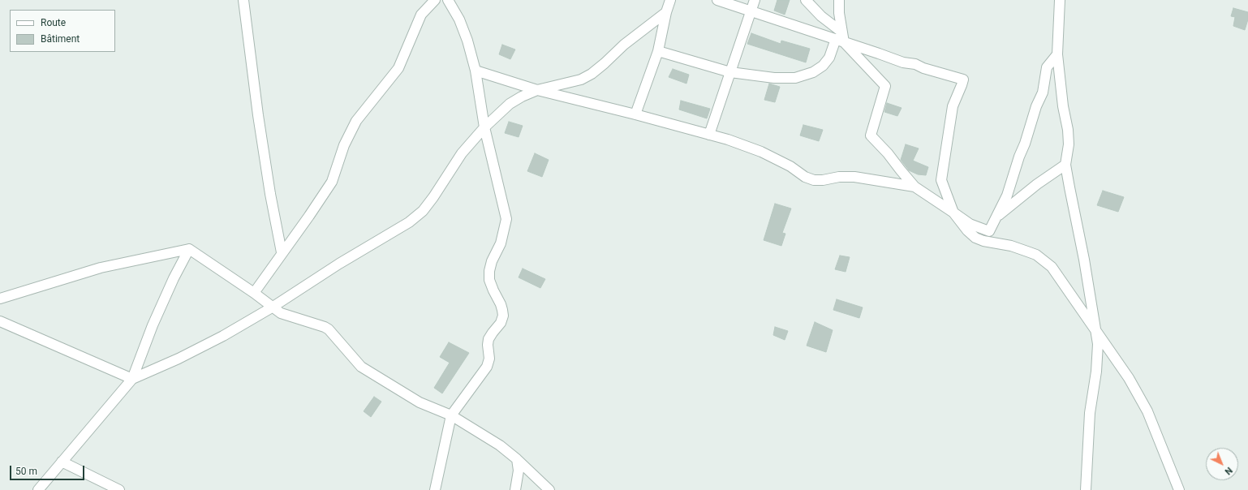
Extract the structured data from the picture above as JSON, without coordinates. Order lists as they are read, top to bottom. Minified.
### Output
{"legend":["Route","Bâtiment"],"scale_bar":"50 m","north":"bottom right"}
